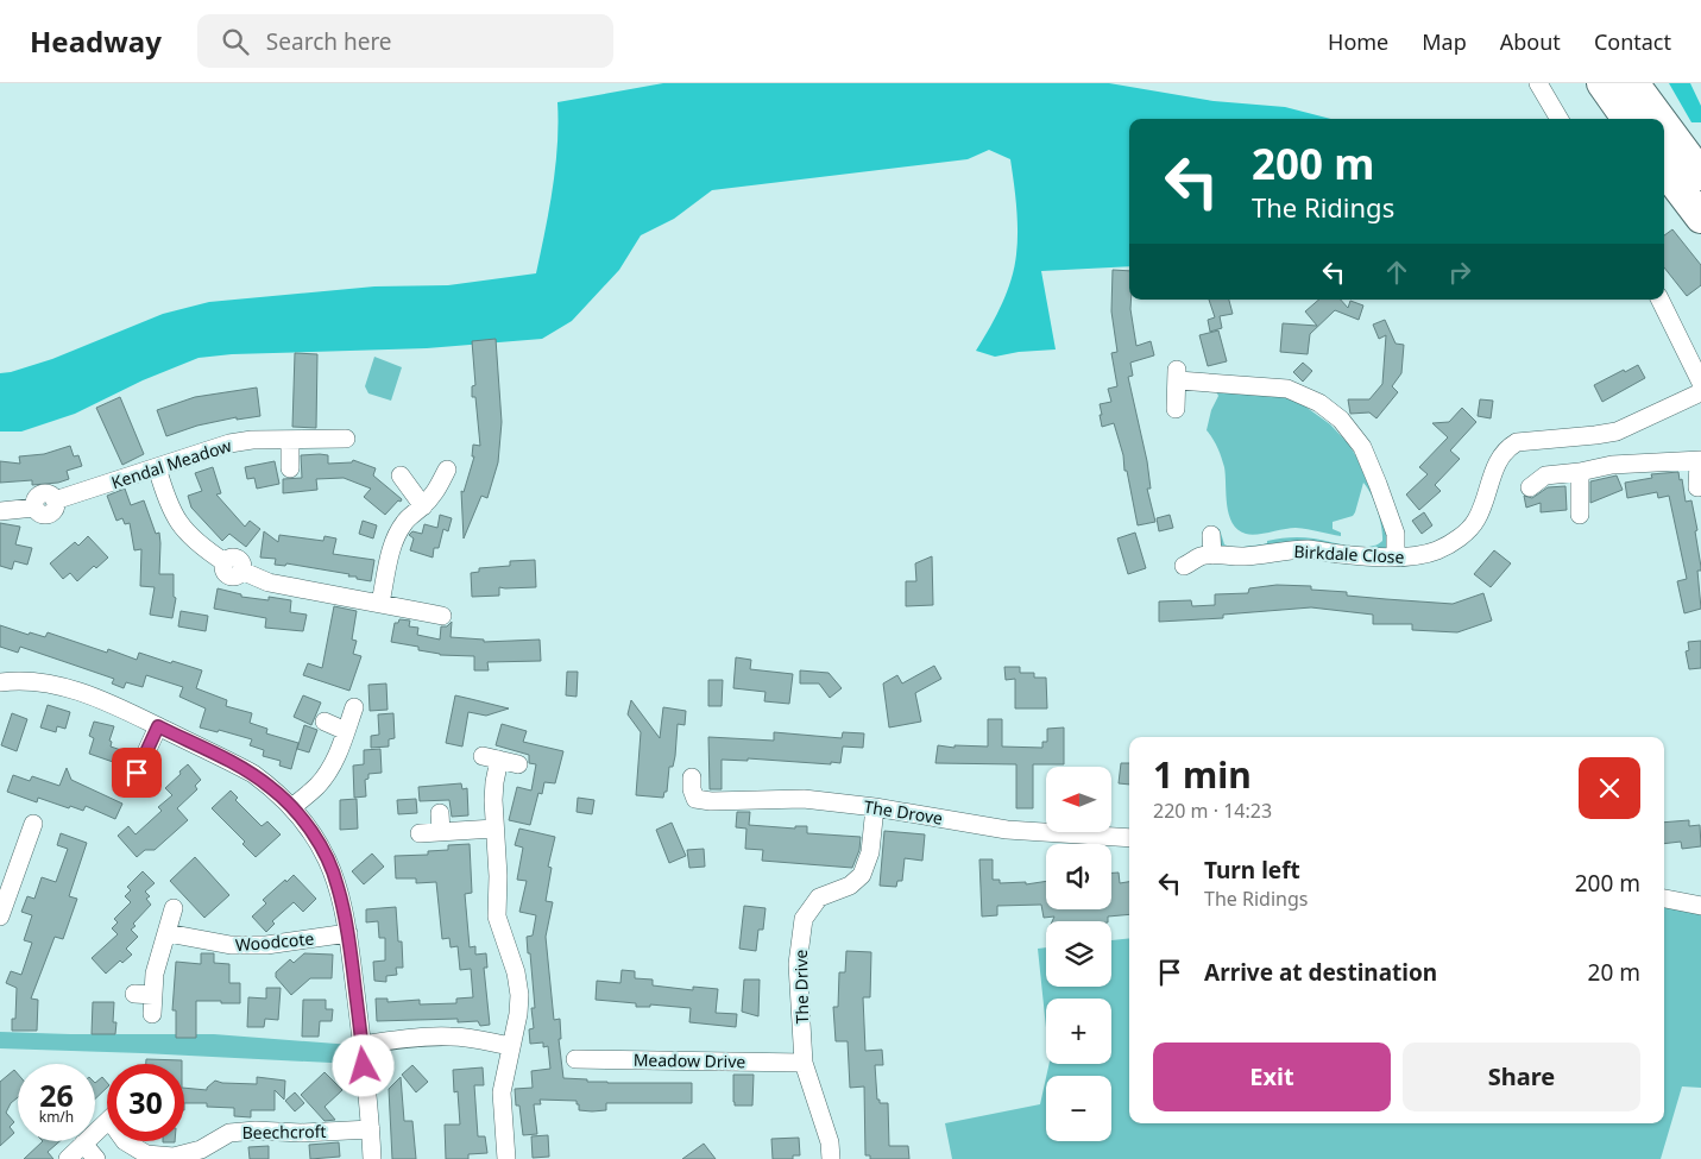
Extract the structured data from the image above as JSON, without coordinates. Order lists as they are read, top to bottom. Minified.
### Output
{"streets":{"street":["Kendal Meadow","Birkdale Close","The Drove","Woodcote","The Drive","Meadow Drive","Beechcroft"]},"crossings":[["The Drove","The Drive"],["The Drive","Meadow Drive"]],"north":"left","page":{"header":"Headway","search":"Search here","nav":["Home","Map","About","Contact"],"turn":["200 m","The Ridings"],"heading":["1 min","220 m · 14:23"],"map_buttons":["+","−"],"list":[{"name":"Turn left","note":"The Ridings","value":"200 m"},{"name":"Arrive at destination","value":"20 m"}],"buttons":["Exit","Share"],"speed":"26 km/h","limit":"30"}}
